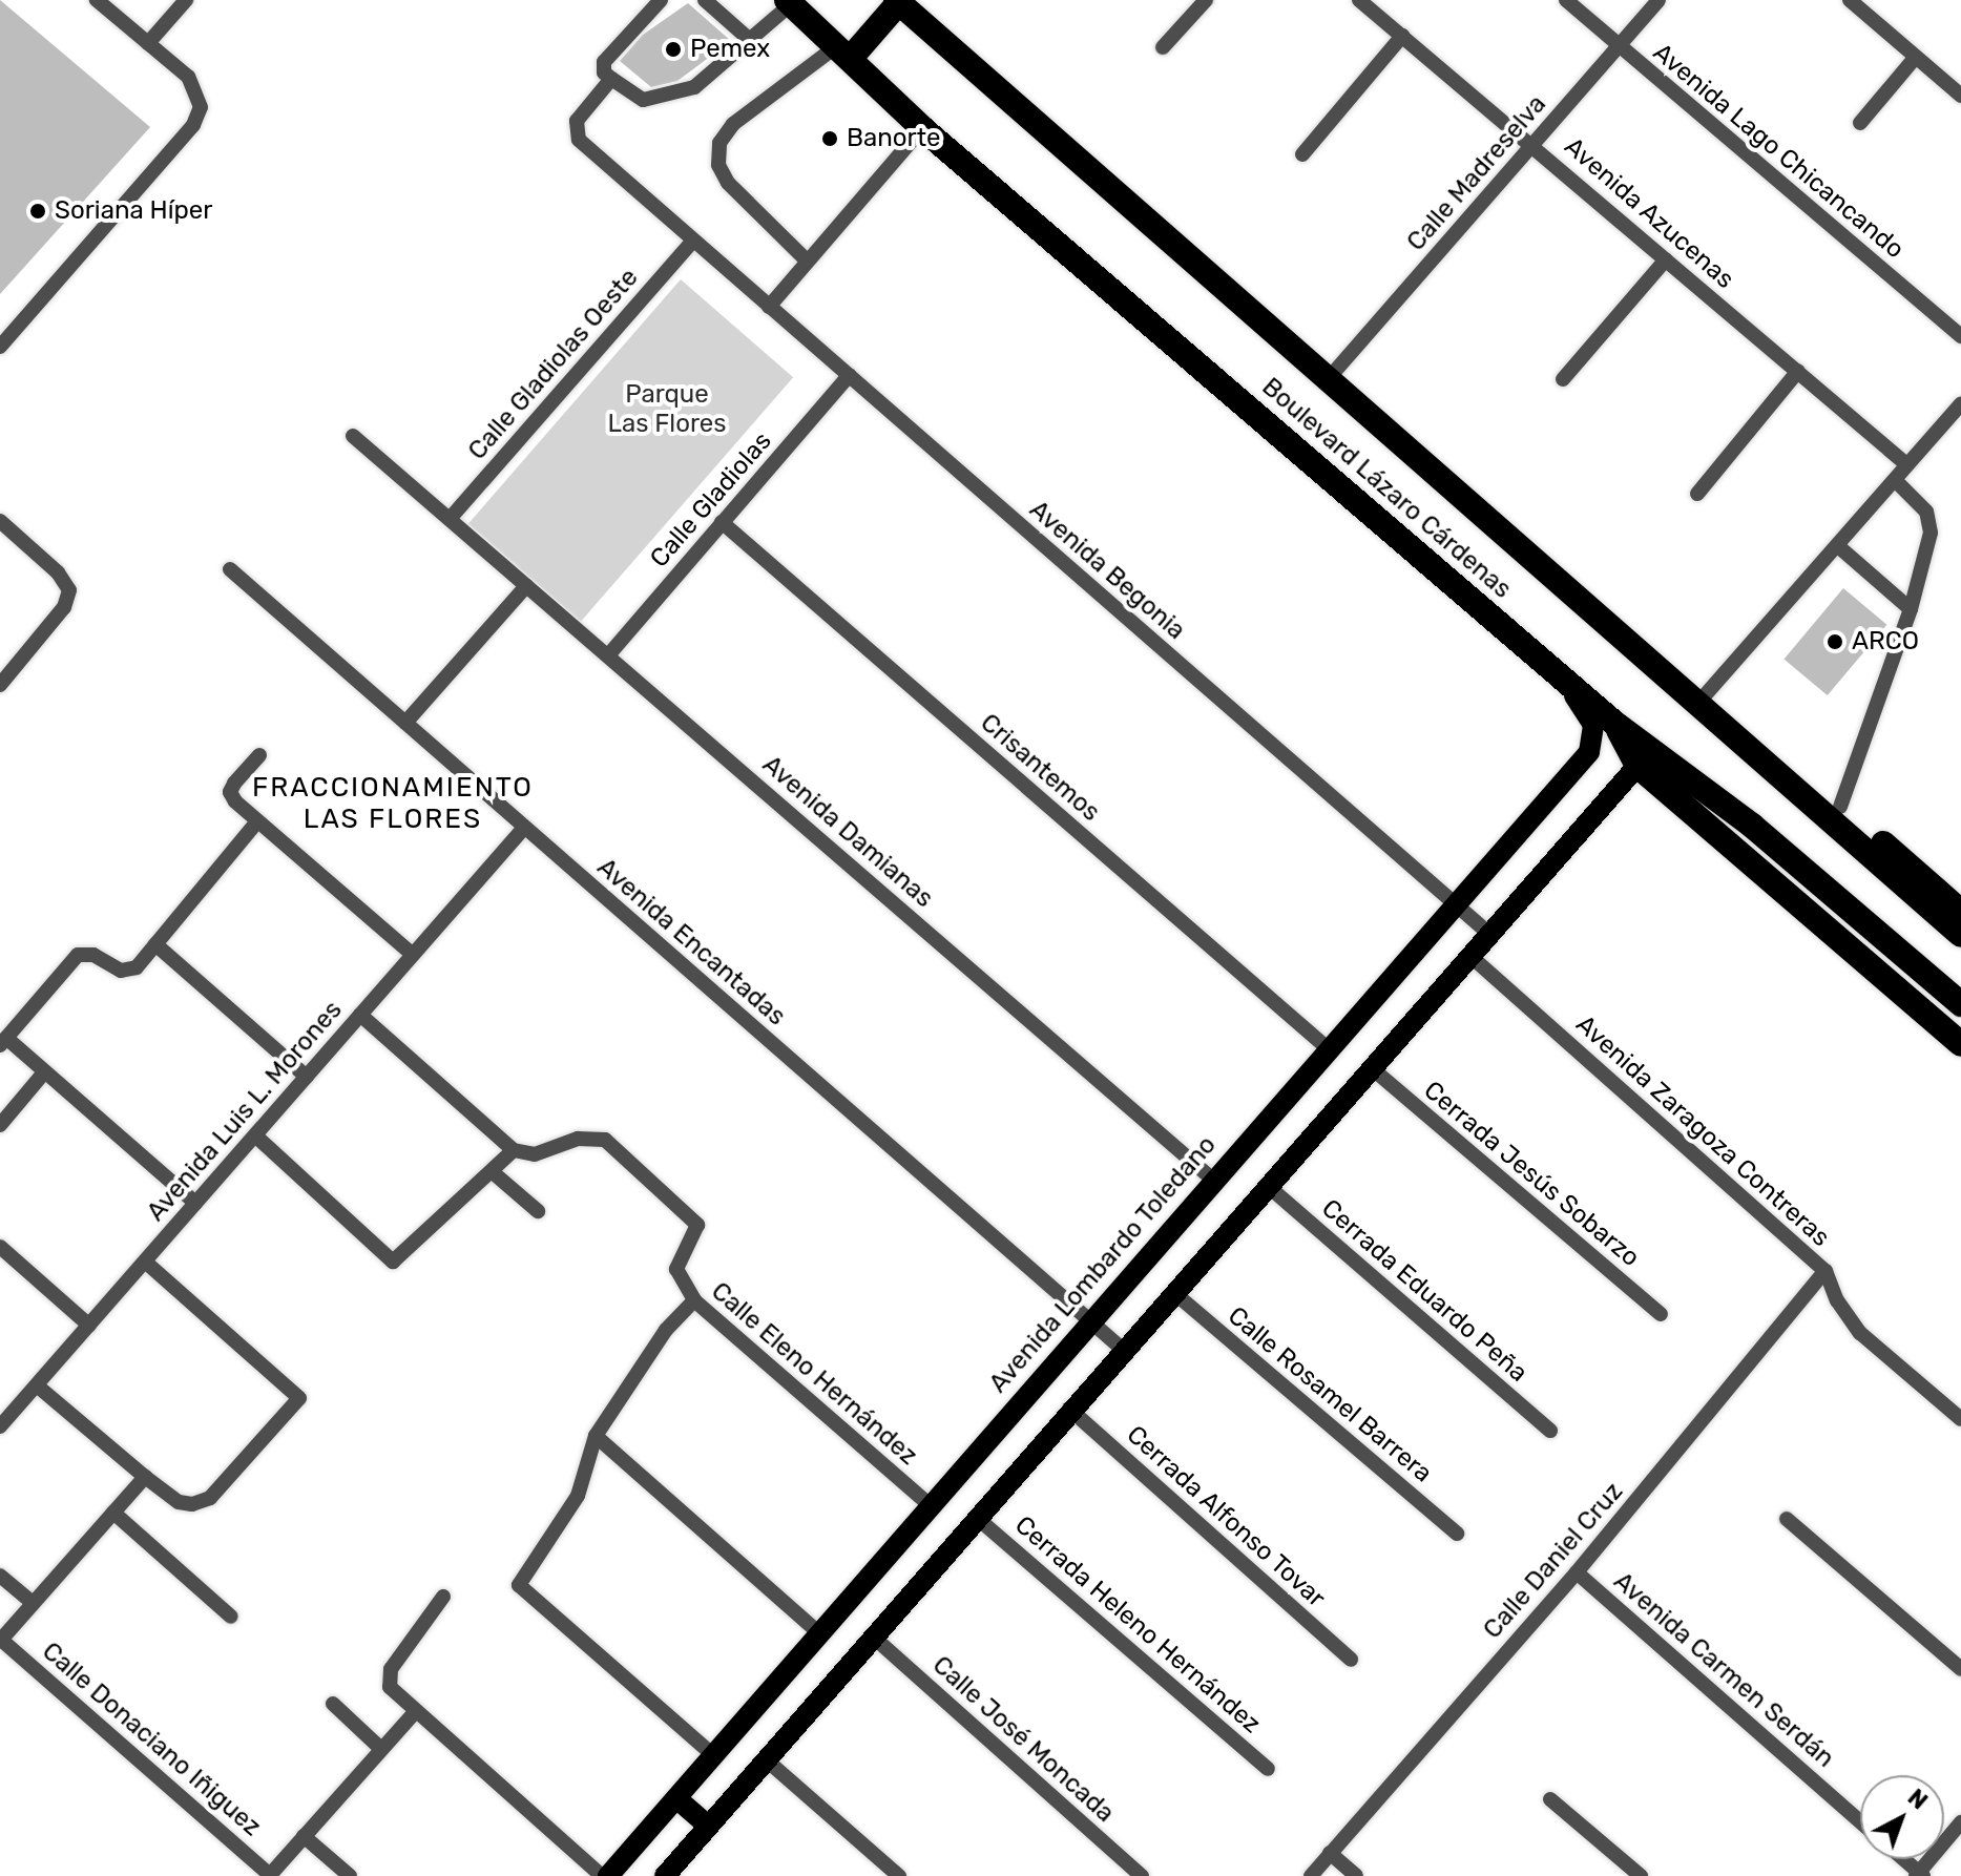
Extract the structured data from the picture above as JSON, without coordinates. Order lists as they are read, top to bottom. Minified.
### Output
{"streets":{"highway":["Boulevard Lázaro Cárdenas"],"main road":["Avenida Lombardo Toledano"],"street":["Avenida Lago Chicancando","Calle Madreselva","Avenida Azucenas","Calle Gladiolas Oeste","Calle Gladiolas","Avenida Begonia","Crisantemos","Avenida Damianas","Avenida Encantadas","Avenida Luis L. Morones","Avenida Zaragoza Contreras","Cerrada Jesús Sobarzo","Cerrada Eduardo Peña","Calle Eleno Hernández","Calle Rosamel Barrera","Cerrada Alfonso Tovar","Calle Daniel Cruz","Cerrada Heleno Hernández","Avenida Carmen Serdán","Calle Donaciano Iñiguez","Calle José Moncada"]},"crossings":[["Avenida Lago Chicancando","Calle Madreselva"],["Calle Madreselva","Avenida Azucenas"],["Calle Madreselva","Boulevard Lázaro Cárdenas"],["Calle Gladiolas Oeste","Avenida Begonia"],["Calle Gladiolas Oeste","Avenida Damianas"],["Boulevard Lázaro Cárdenas","Avenida Lombardo Toledano"],["Calle Gladiolas","Avenida Begonia"],["Calle Gladiolas","Crisantemos"],["Calle Gladiolas","Avenida Damianas"],["Avenida Begonia","Avenida Lombardo Toledano"],["Crisantemos","Avenida Lombardo Toledano"],["Avenida Damianas","Avenida Lombardo Toledano"],["Avenida Encantadas","Avenida Luis L. Morones"],["Avenida Encantadas","Avenida Lombardo Toledano"],["Avenida Zaragoza Contreras","Calle Daniel Cruz"],["Avenida Lombardo Toledano","Calle Eleno Hernández"],["Calle Daniel Cruz","Avenida Carmen Serdán"]],"districts":["FRACCIONAMIENTO LAS FLORES"],"parks":["Parque Las Flores"],"places":["Pemex","Banorte","Soriana Híper","ARCO"],"north":"top right"}
